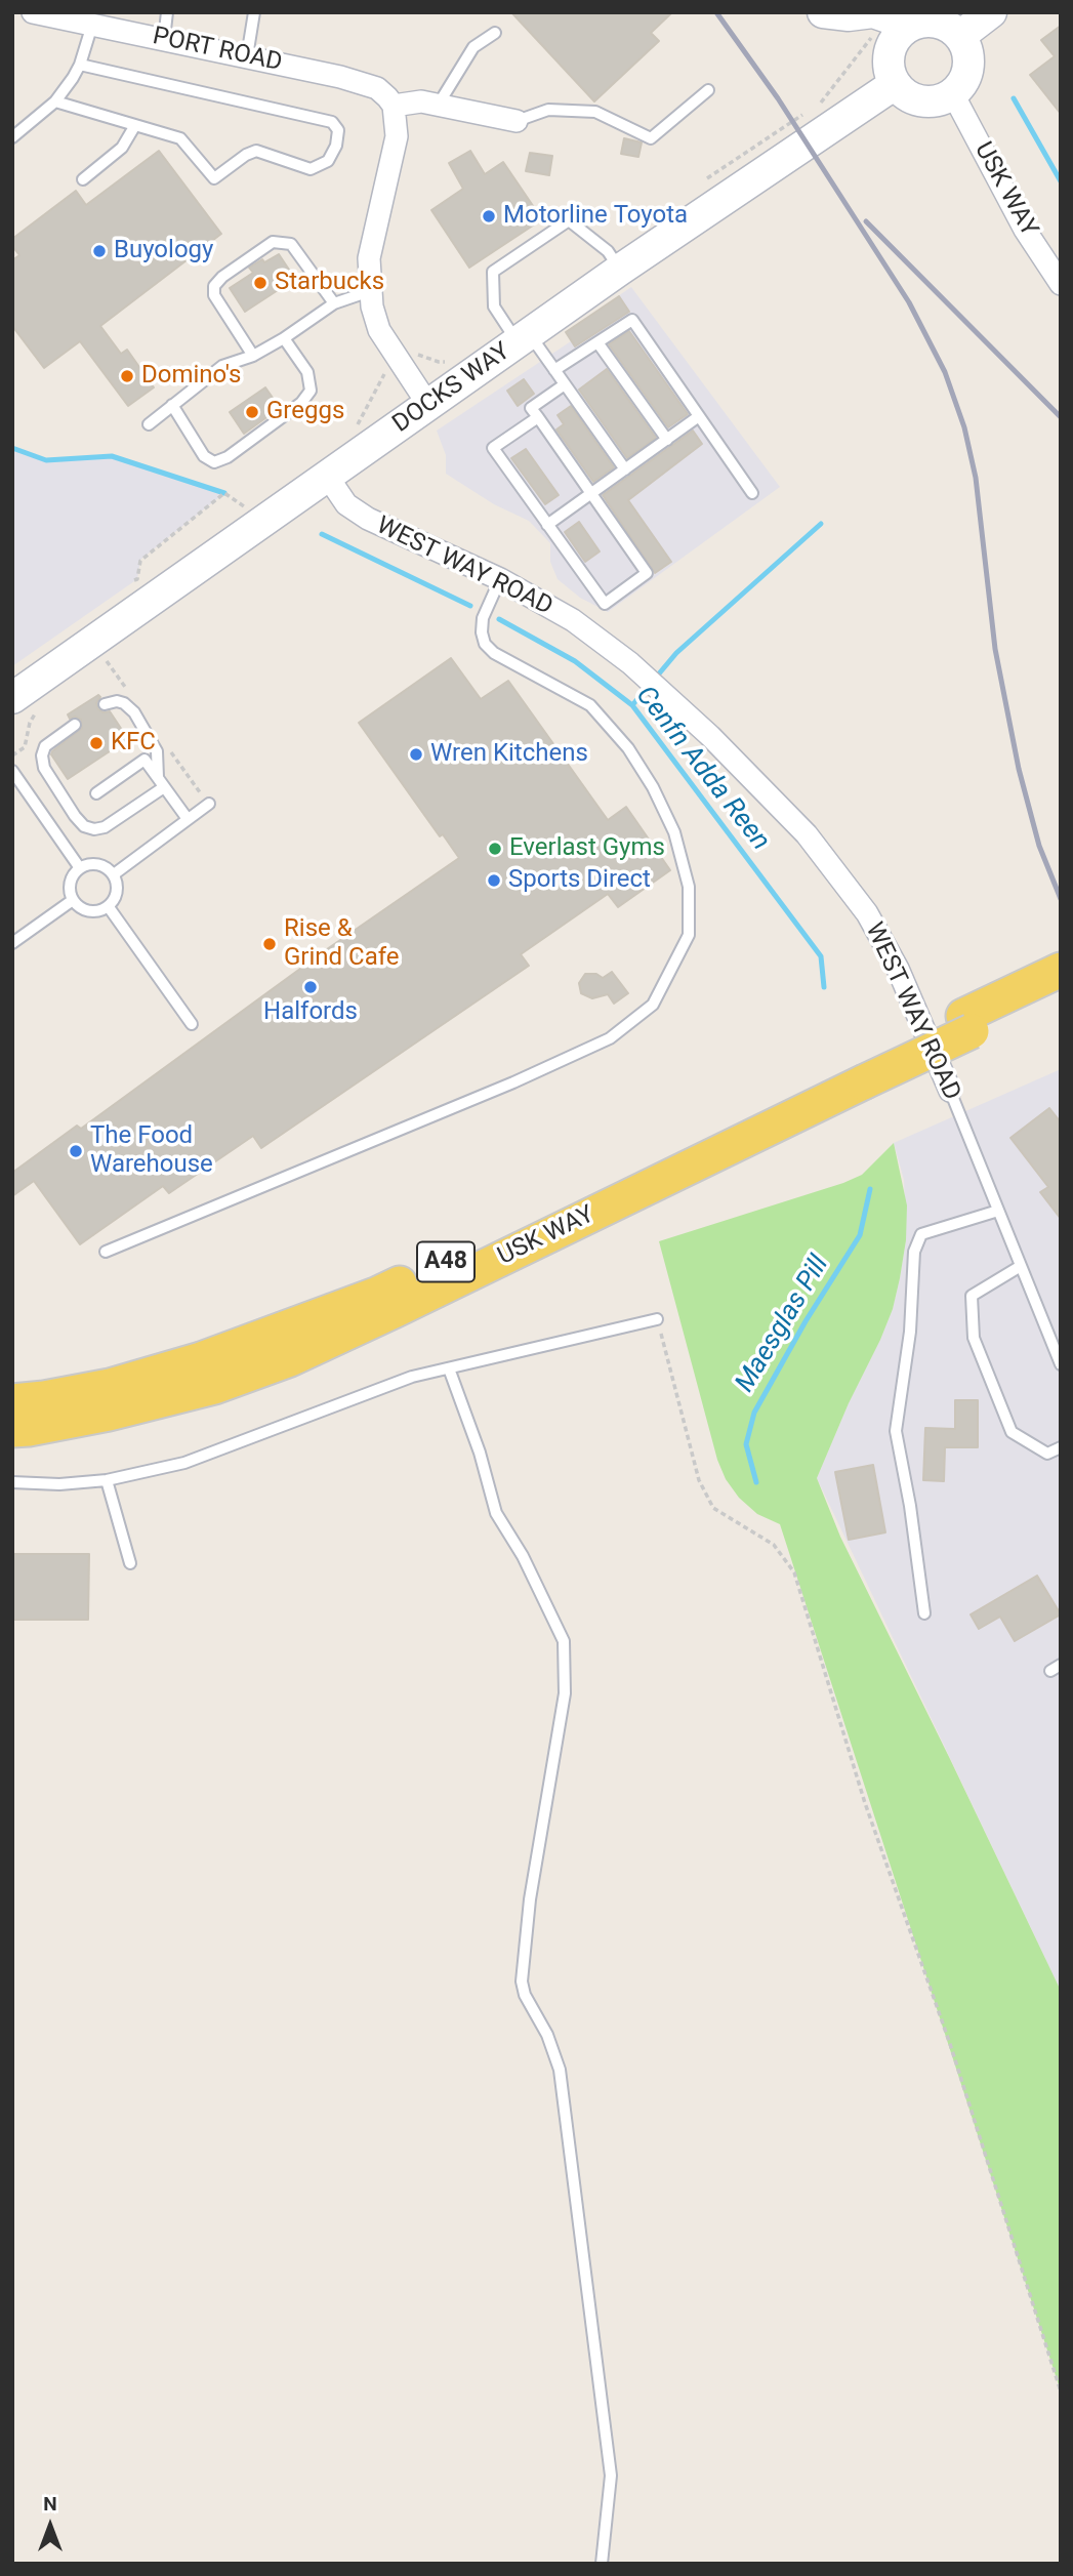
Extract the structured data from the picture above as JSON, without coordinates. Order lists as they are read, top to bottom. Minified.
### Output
{"streets":{"main road":["USK WAY","A48"],"street":["PORT ROAD","DOCKS WAY","WEST WAY ROAD"]},"crossings":[["USK WAY","DOCKS WAY"],["DOCKS WAY","WEST WAY ROAD"]],"water":["Cenfn Adda Reen","Maesglas Pill"],"places":["Motorline Toyota","Buyology","Starbucks","Domino's","Greggs","KFC","Wren Kitchens","Everlast Gyms","Sports Direct","Rise & Grind Cafe","Halfords","The Food Warehouse"],"north":"top"}
